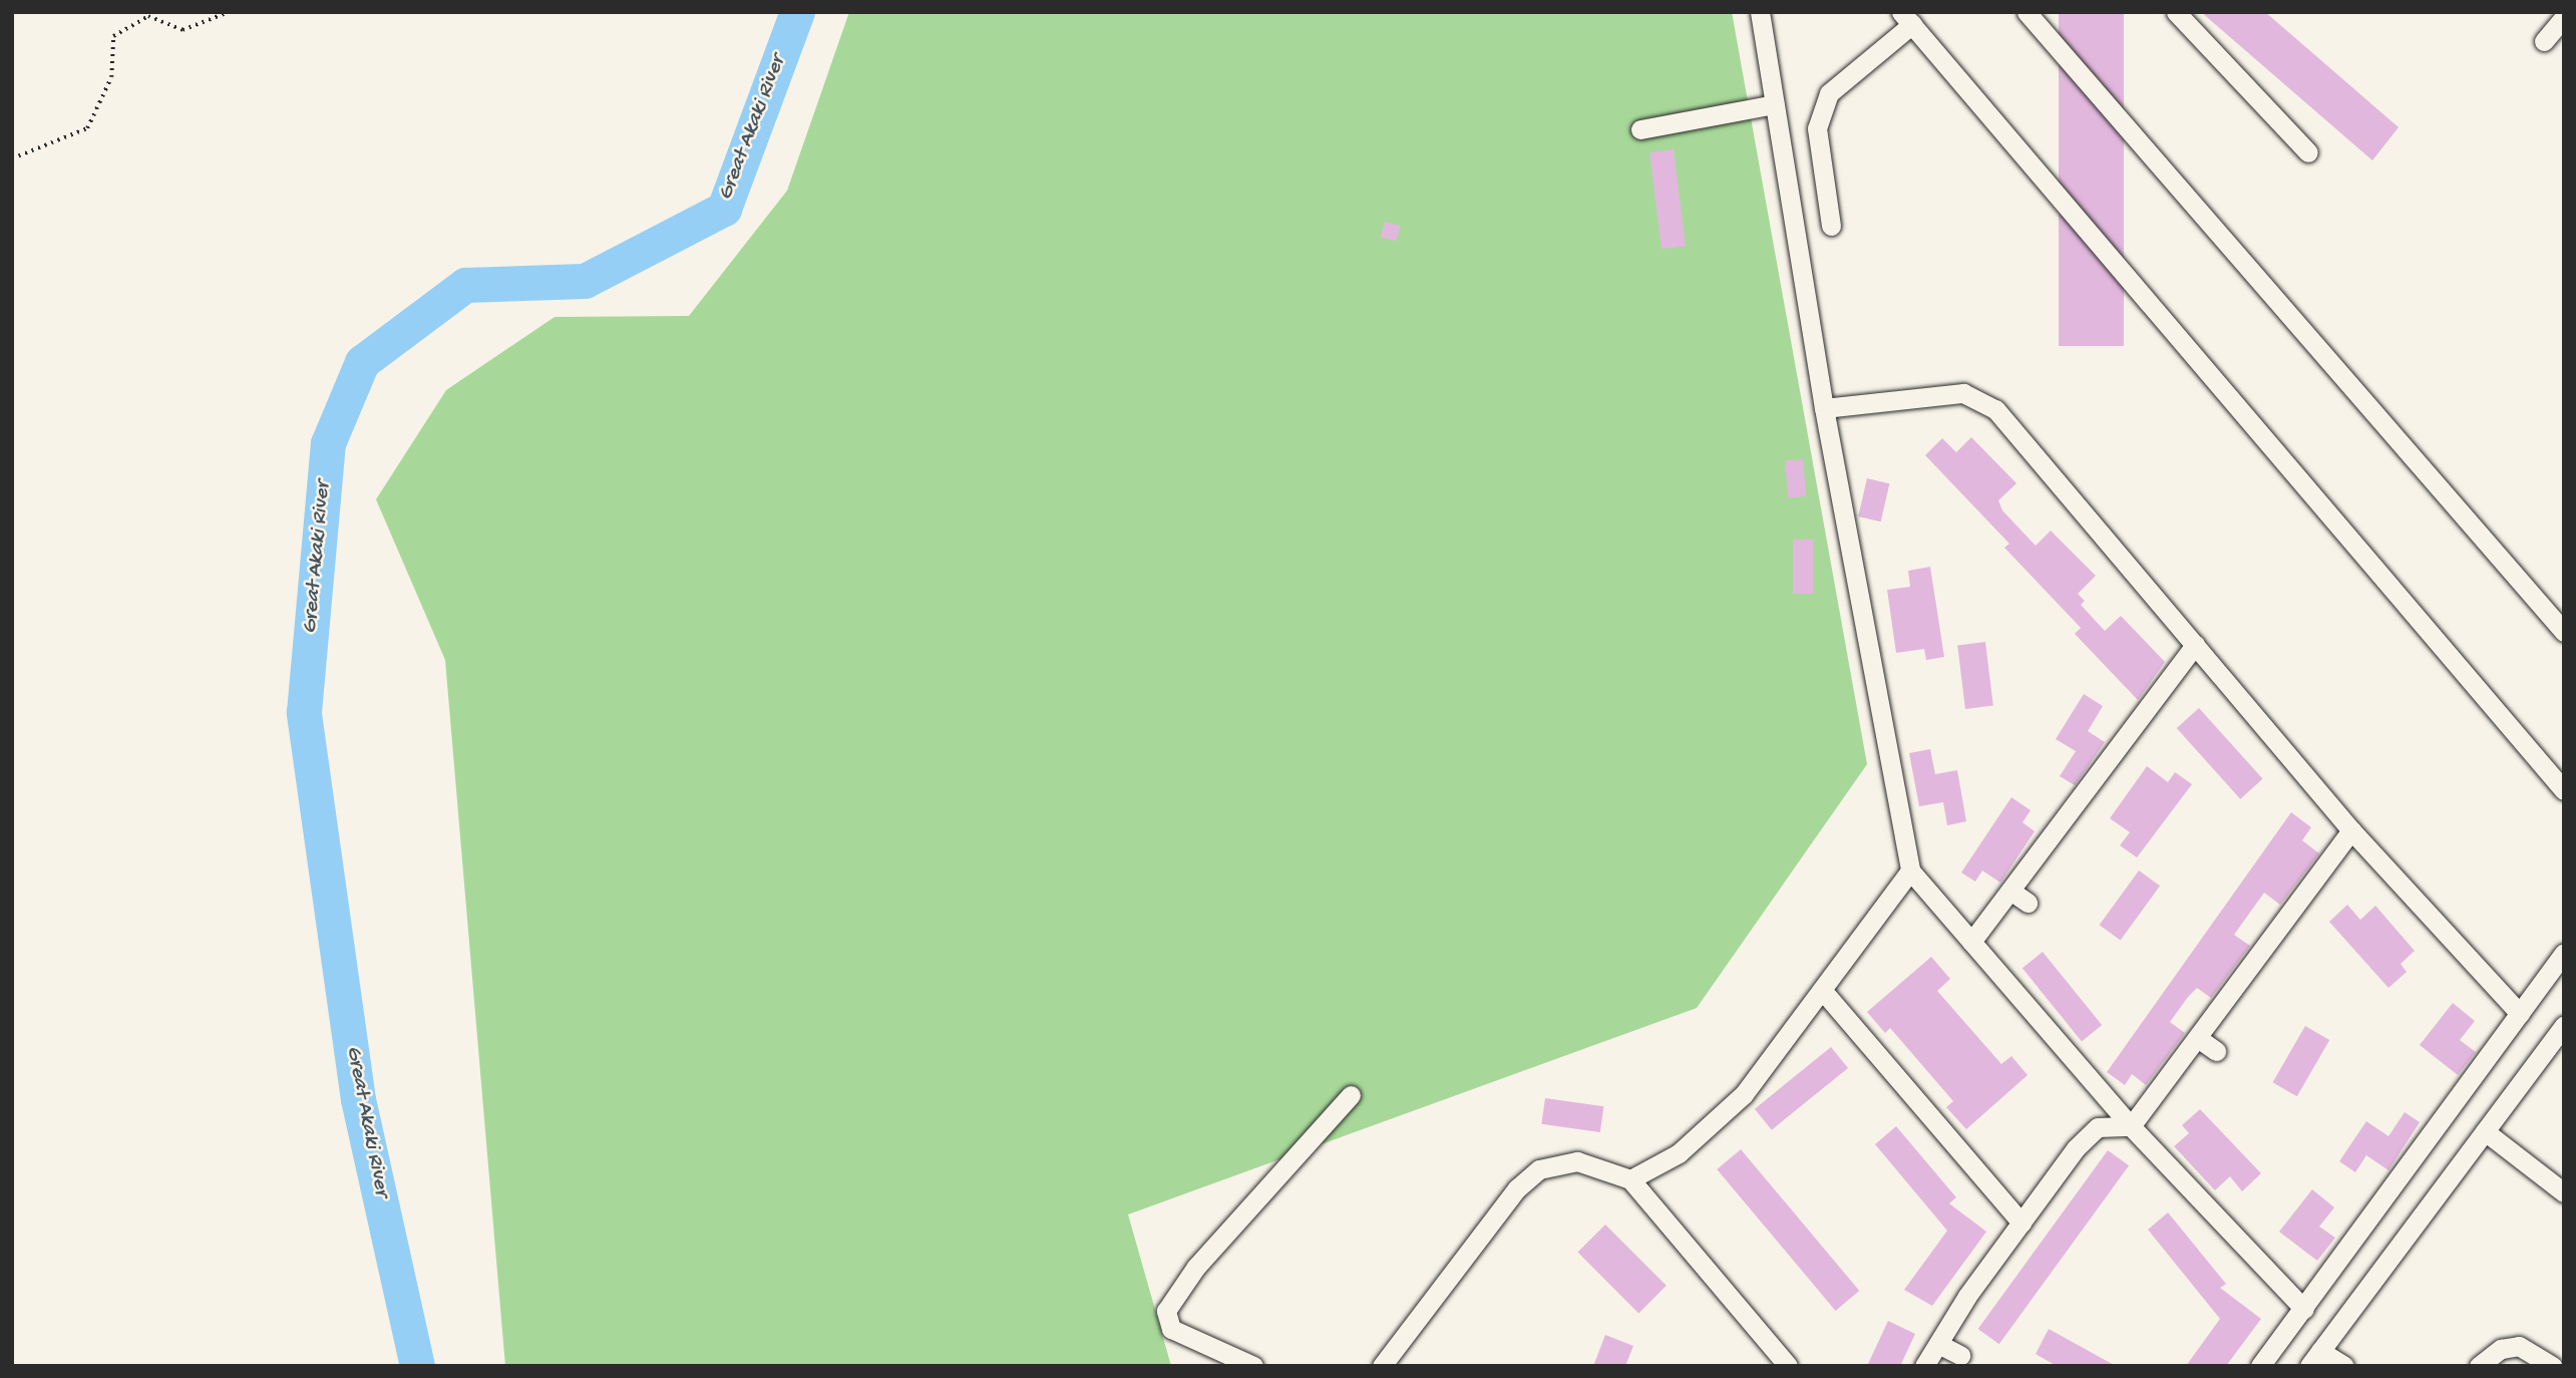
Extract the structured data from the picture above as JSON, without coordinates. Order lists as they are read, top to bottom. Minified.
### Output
{"water":["Great Akaki River"]}
